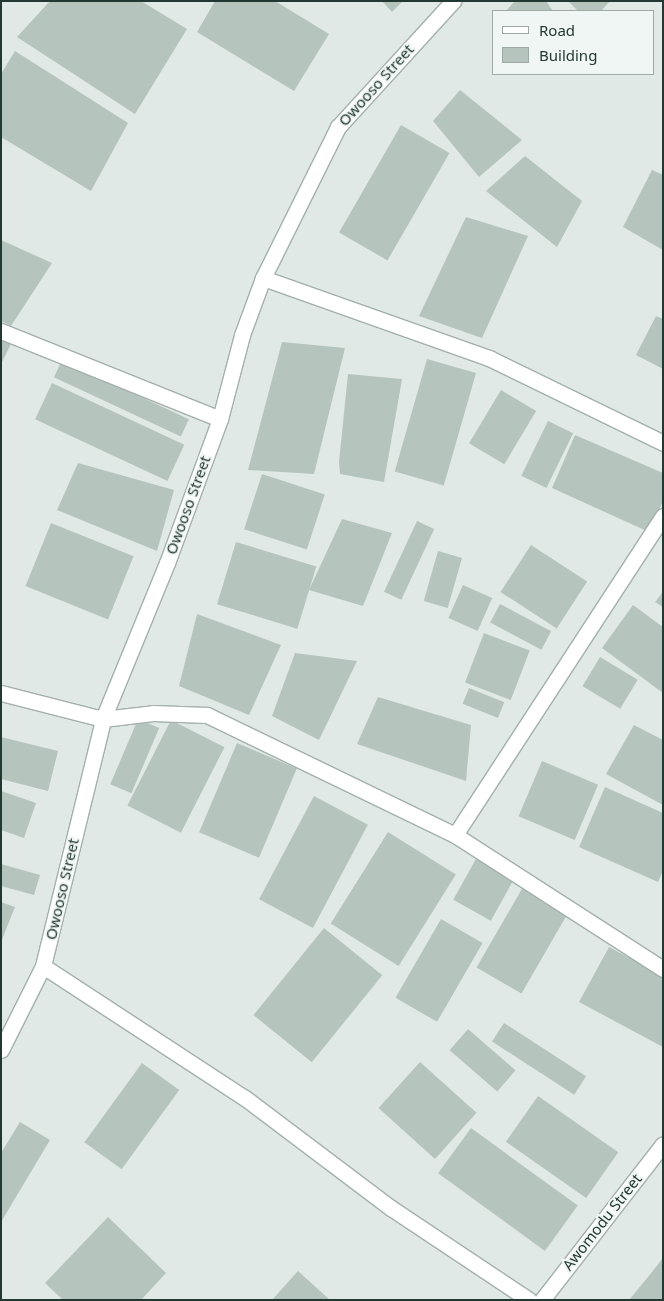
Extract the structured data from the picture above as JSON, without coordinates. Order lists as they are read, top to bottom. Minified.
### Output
{"streets":{"street":["Owooso Street","Awomodu Street"]},"legend":["Road","Building"]}
